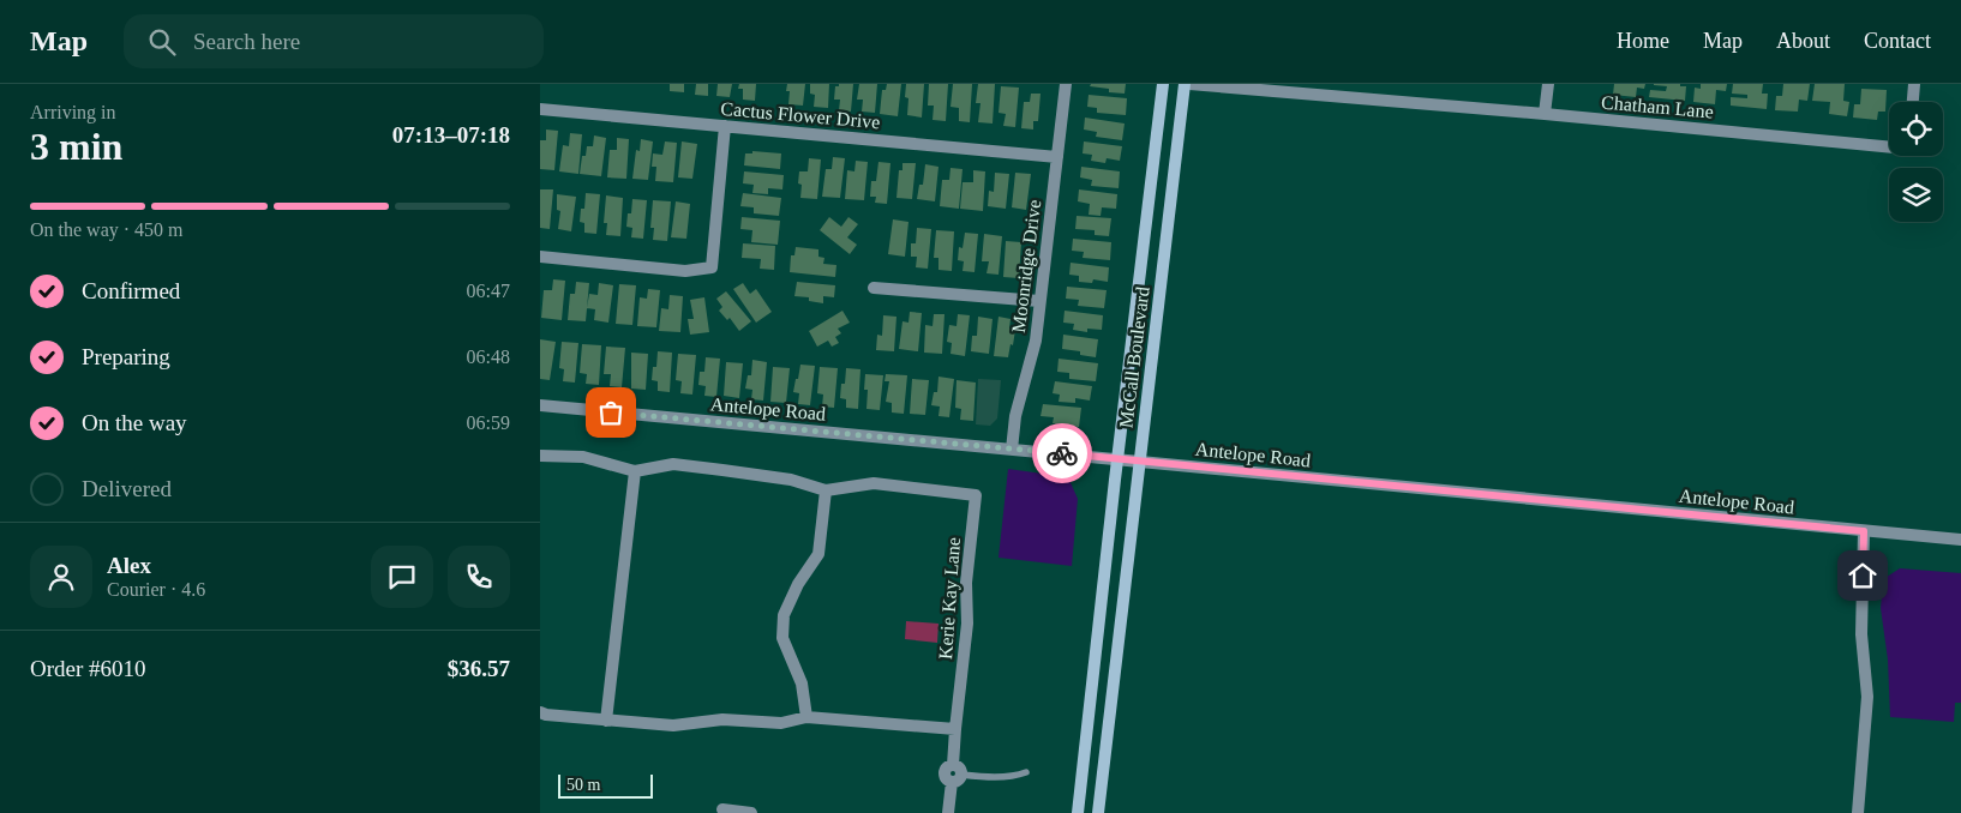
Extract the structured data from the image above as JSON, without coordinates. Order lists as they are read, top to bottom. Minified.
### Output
{"streets":{"main road":["McCall Boulevard"],"street":["Chatham Lane","Cactus Flower Drive","Moonridge Drive","Antelope Road","Kerie Kay Lane"]},"crossings":[["Cactus Flower Drive","Moonridge Drive"],["Moonridge Drive","Antelope Road"],["McCall Boulevard","Antelope Road"]],"scale_bar":"50 m","page":{"header":"Map","search":"Search here","nav":["Home","Map","About","Contact"],"heading":["3 min","Arriving in","07:13–07:18"],"panel":["Alex","Courier · 4.6","Order #6010","$36.57"],"bar":"On the way · 450 m","list":[["Confirmed","06:47"],["Preparing","06:48"],["On the way","06:59"],"Delivered"],"scale":"50 m"}}
